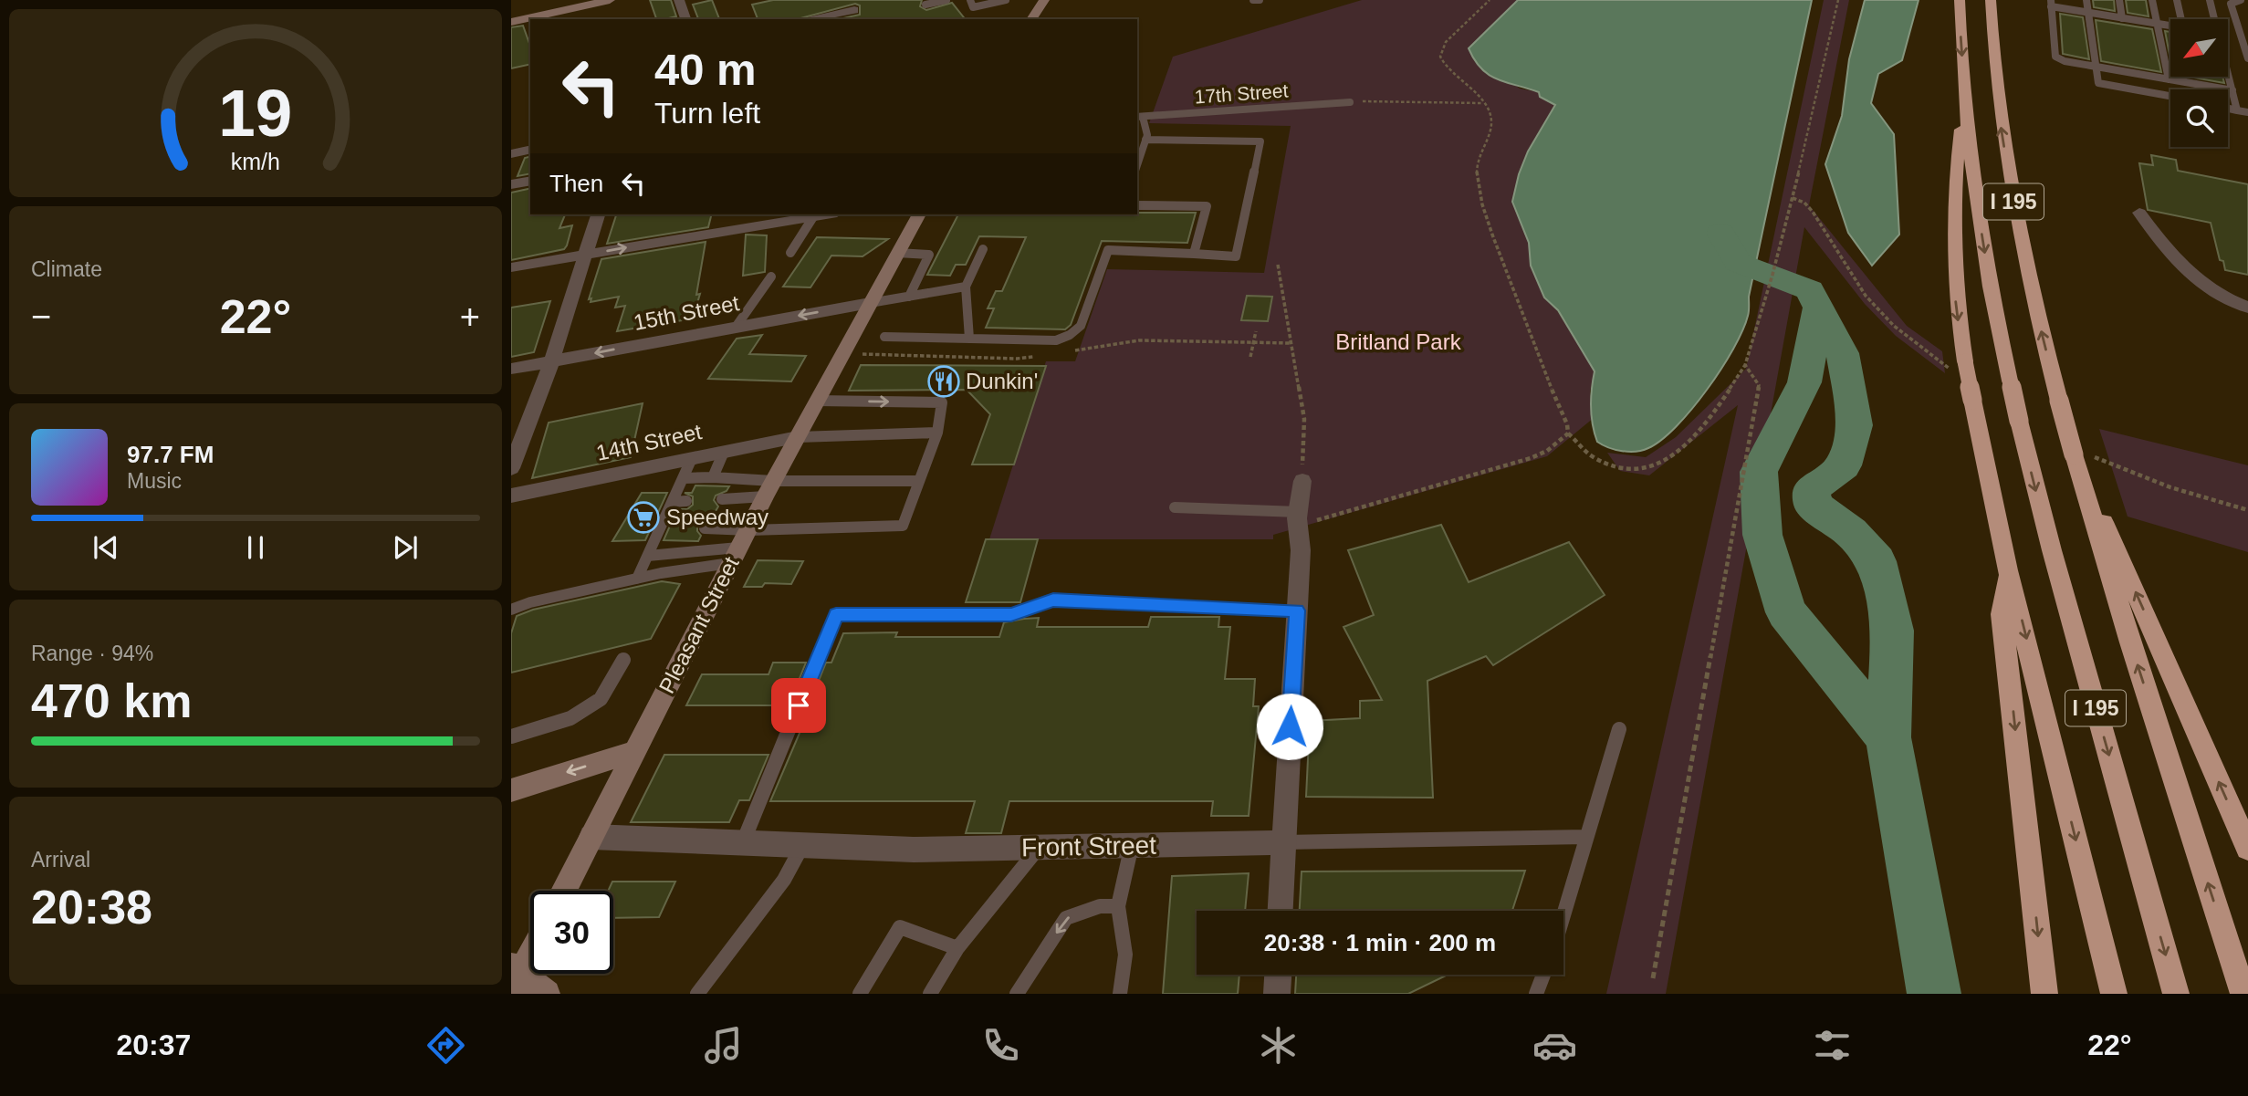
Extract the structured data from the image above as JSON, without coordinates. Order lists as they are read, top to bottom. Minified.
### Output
{"streets":{"highway":["I 195"],"main road":["Pleasant Street"],"street":["15th Street","14th Street","Front Street"],"lane":["17th Street"]},"crossings":[["15th Street","Pleasant Street"],["14th Street","Pleasant Street"],["Pleasant Street","Front Street"]],"parks":["Britland Park"],"places":{"restaurant":["Dunkin'"],"supermarket":["Speedway"]},"north":"bottom left","page":{"turn":["40 m","Turn left"],"then":"Then","tile":["Climate",["Range · 94%","470 km"],["Arrival","20:38"]],"heat":["−","22°","+"],"song":["97.7 FM","Music"],"limit":"30","trip":"20:38 · 1 min · 200 m","tabs":["20:37","22°"],"gauge":["19","km/h"]}}
